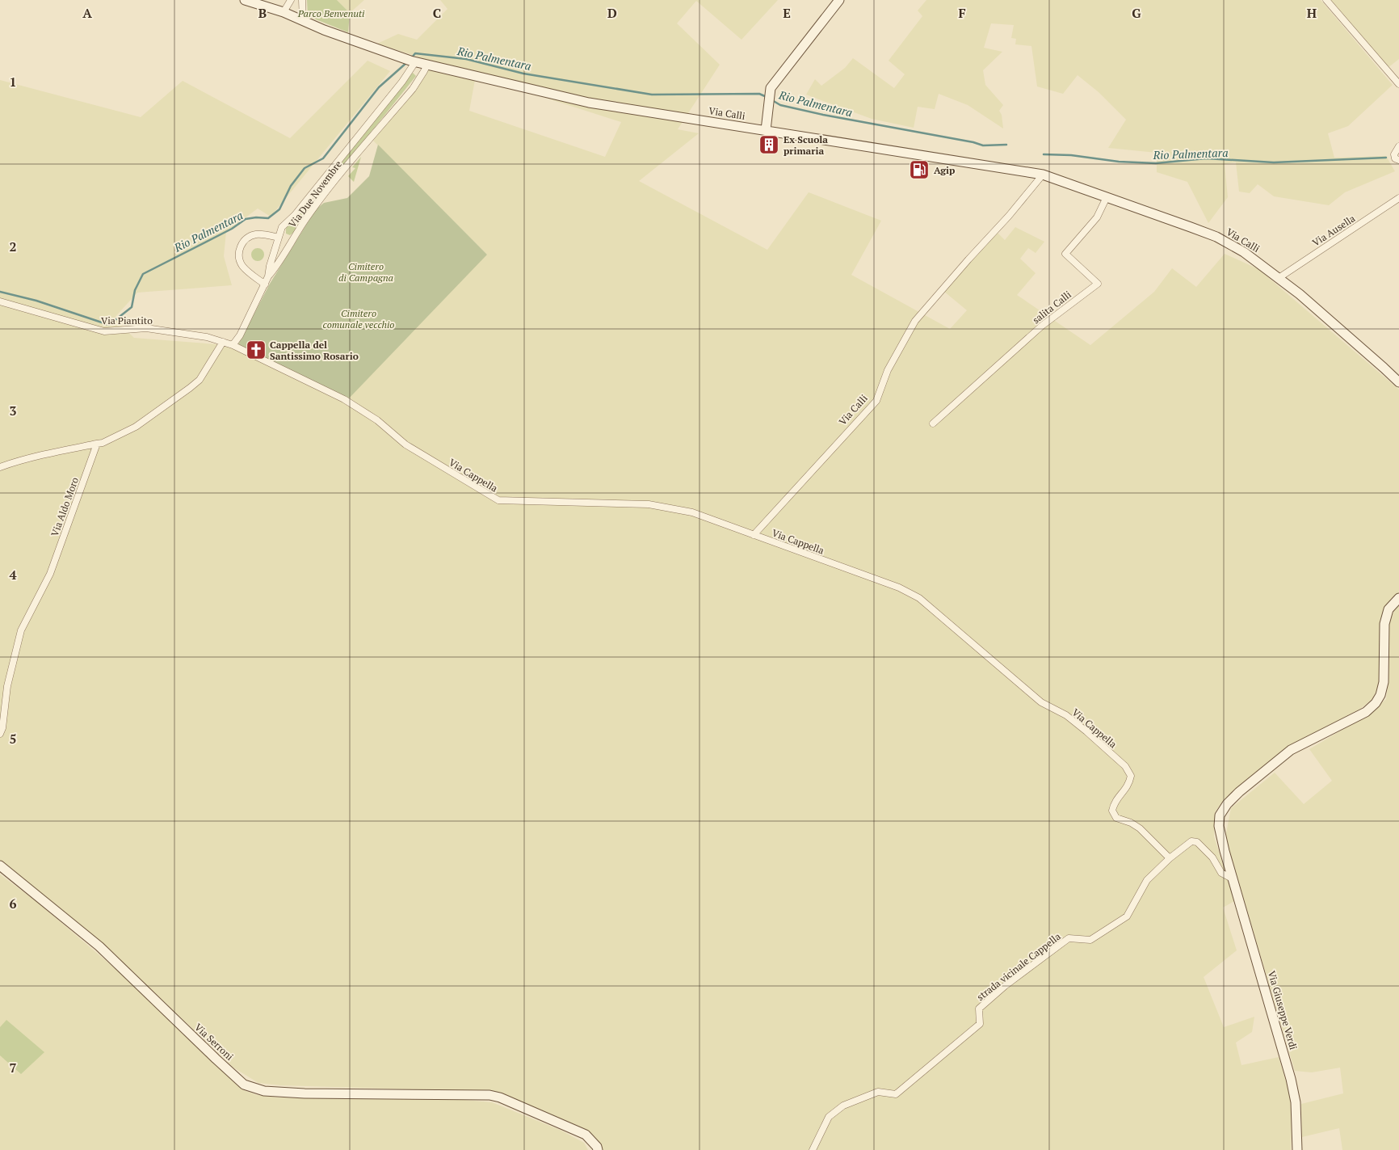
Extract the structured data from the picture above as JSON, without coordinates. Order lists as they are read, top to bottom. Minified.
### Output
{"streets":{"street":["Via Calli","Via Due Novembre","Via Ausella","salita Calli","Via Piantito","Via Cappella","Via Aldo Moro","strada vicinale Cappella","Via Giuseppe Verdi","Via Serroni"]},"crossings":[["Via Calli","Via Due Novembre"],["Via Calli","Via Ausella"],["Via Calli","salita Calli"],["Via Calli","Via Cappella"],["Via Due Novembre","Via Piantito"],["Via Due Novembre","Via Cappella"],["Via Piantito","Via Cappella"],["Via Cappella","strada vicinale Cappella"]],"water":["Rio Palmentara"],"parks":["Parco Benvenuti","Cimitero di Campagna","Cimitero comunale vecchio"],"places":{"building":["Ex Scuola primaria"],"fuel station":["Agip"],"church":["Cappella del Santissimo Rosario"]},"grid":{"columns":["A","B","C","D","E","F","G","H"],"rows":["1","2","3","4","5","6","7"]}}
